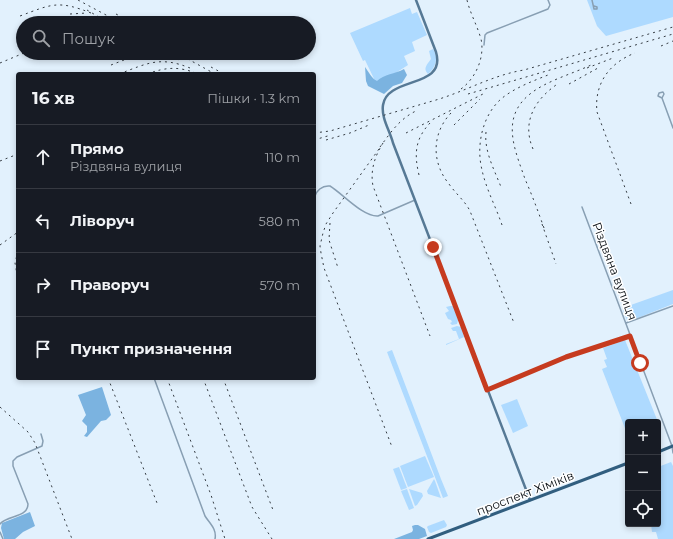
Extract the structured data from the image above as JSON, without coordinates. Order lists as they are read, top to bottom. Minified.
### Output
{"streets":{"main road":["проспект Хіміків"],"street":["Різдвяна вулиця"]},"page":{"search":"Пошук","heading":["16 хв","Пішки · 1.3 km"],"list":[["Прямо","Різдвяна вулиця","110 m"],["Ліворуч","580 m"],["Праворуч","570 m"],"Пункт призначення"],"map_buttons":["+","−"]}}
